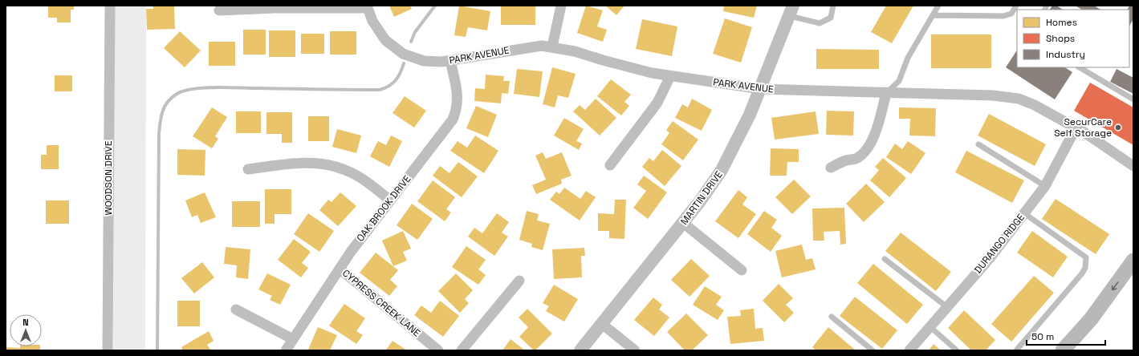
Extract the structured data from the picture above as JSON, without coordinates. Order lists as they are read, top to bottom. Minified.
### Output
{"streets":{"street":["PARK AVENUE","WOODSON DRIVE","MARTIN DRIVE","OAK BROOK DRIVE","DURANGO RIDGE","CYPRESS CREEK LANE"]},"crossings":[["PARK AVENUE","MARTIN DRIVE"],["PARK AVENUE","OAK BROOK DRIVE"],["PARK AVENUE","DURANGO RIDGE"],["OAK BROOK DRIVE","CYPRESS CREEK LANE"]],"places":["SecurCare Self Storage"],"legend":["Homes","Shops","Industry"],"scale_bar":"50 m","north":"top"}
